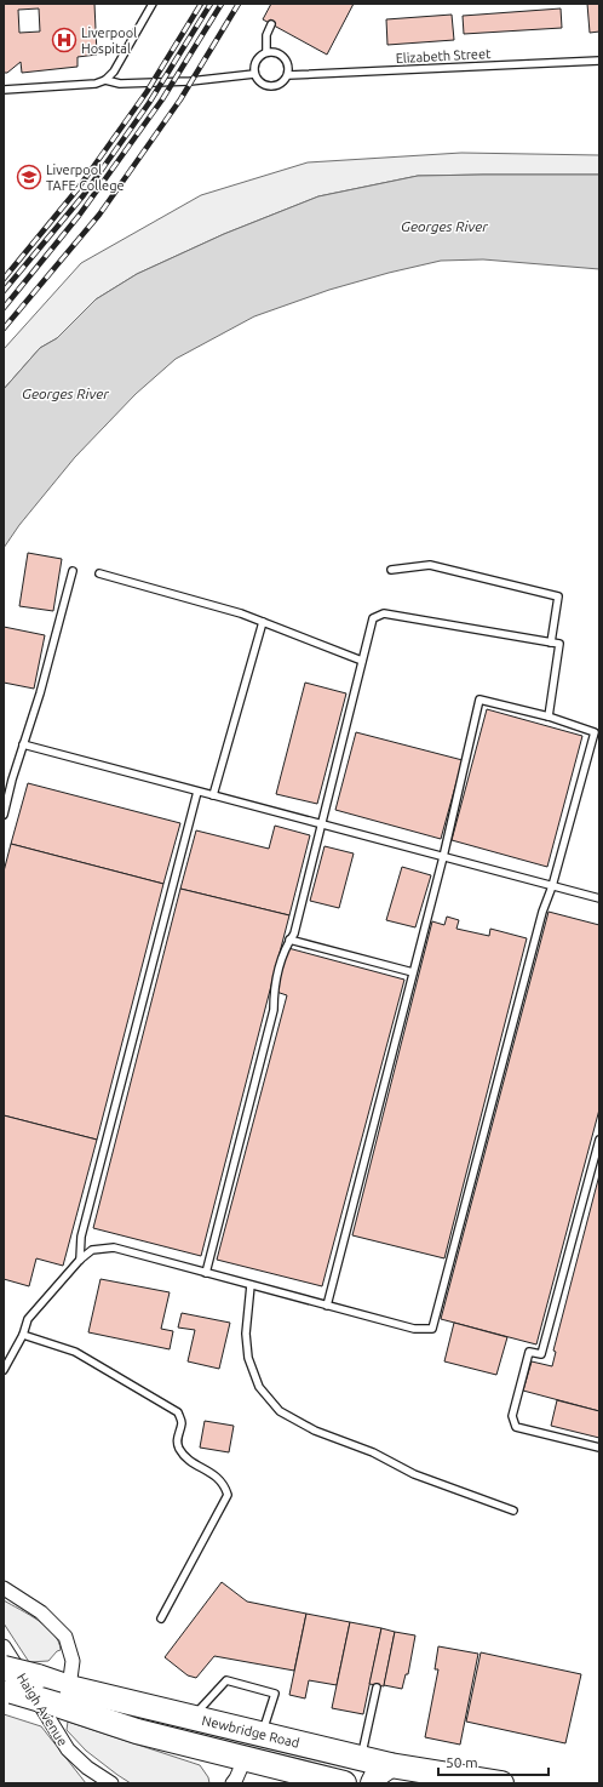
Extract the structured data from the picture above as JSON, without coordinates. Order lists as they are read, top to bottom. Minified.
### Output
{"streets":{"highway":["Newbridge Road"],"street":["Haigh Avenue"],"lane":["Elizabeth Street"]},"water":["Georges River"],"places":{"hospital":["Liverpool Hospital"],"school or university":["Liverpool TAFE College"]},"scale_bar":"50 m"}
